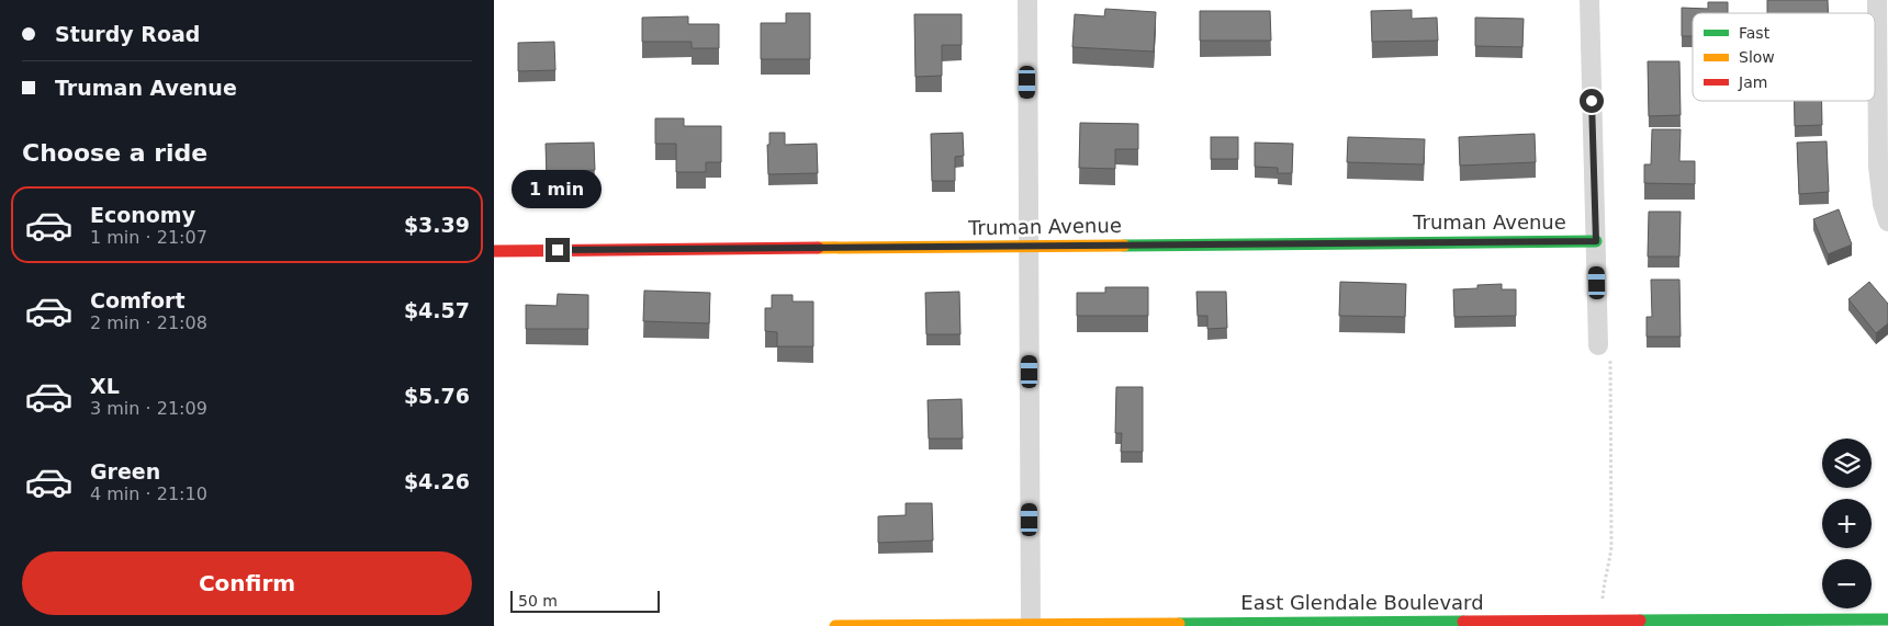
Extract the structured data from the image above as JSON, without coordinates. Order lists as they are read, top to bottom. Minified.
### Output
{"streets":{"street":["Truman Avenue","East Glendale Boulevard"]},"legend":["Fast","Slow","Jam"],"scale_bar":"50 m","page":{"banner":["Sturdy Road","Truman Avenue"],"heading":"Choose a ride","bubble":"1 min","list":[{"name":"Economy","note":"1 min · 21:07","value":"$3.39"},{"name":"Comfort","note":"2 min · 21:08","value":"$4.57"},{"name":"XL","note":"3 min · 21:09","value":"$5.76"},{"name":"Green","note":"4 min · 21:10","value":"$4.26"}],"map_buttons":["+","−"],"buttons":"Confirm","scale":"50 m"}}
